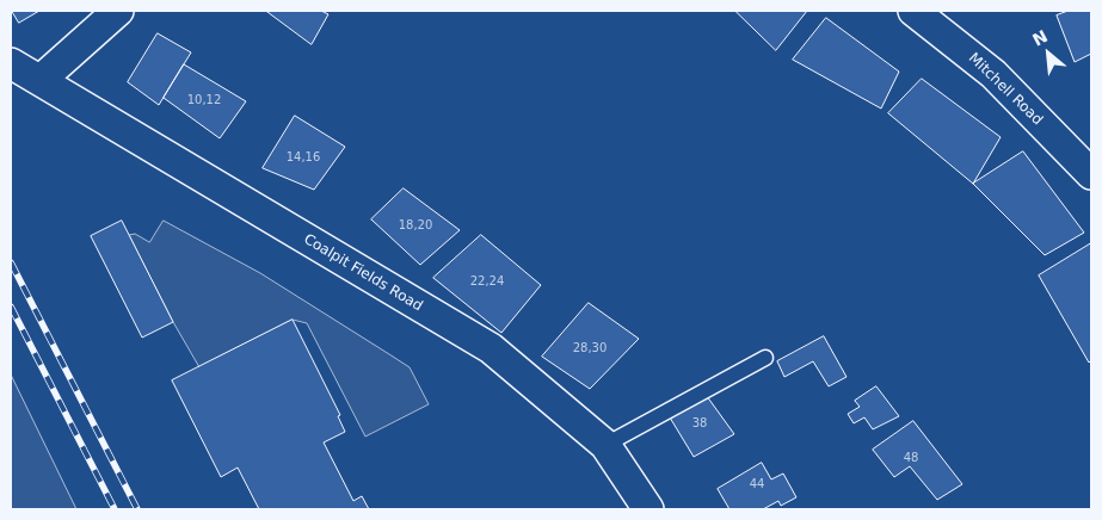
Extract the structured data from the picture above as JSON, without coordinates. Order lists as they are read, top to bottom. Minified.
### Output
{"streets":{"street":["Mitchell Road","Coalpit Fields Road"]},"house_numbers":["10,12","14,16","18,20","22,24","28,30","38","48","44"],"north":"top left"}
